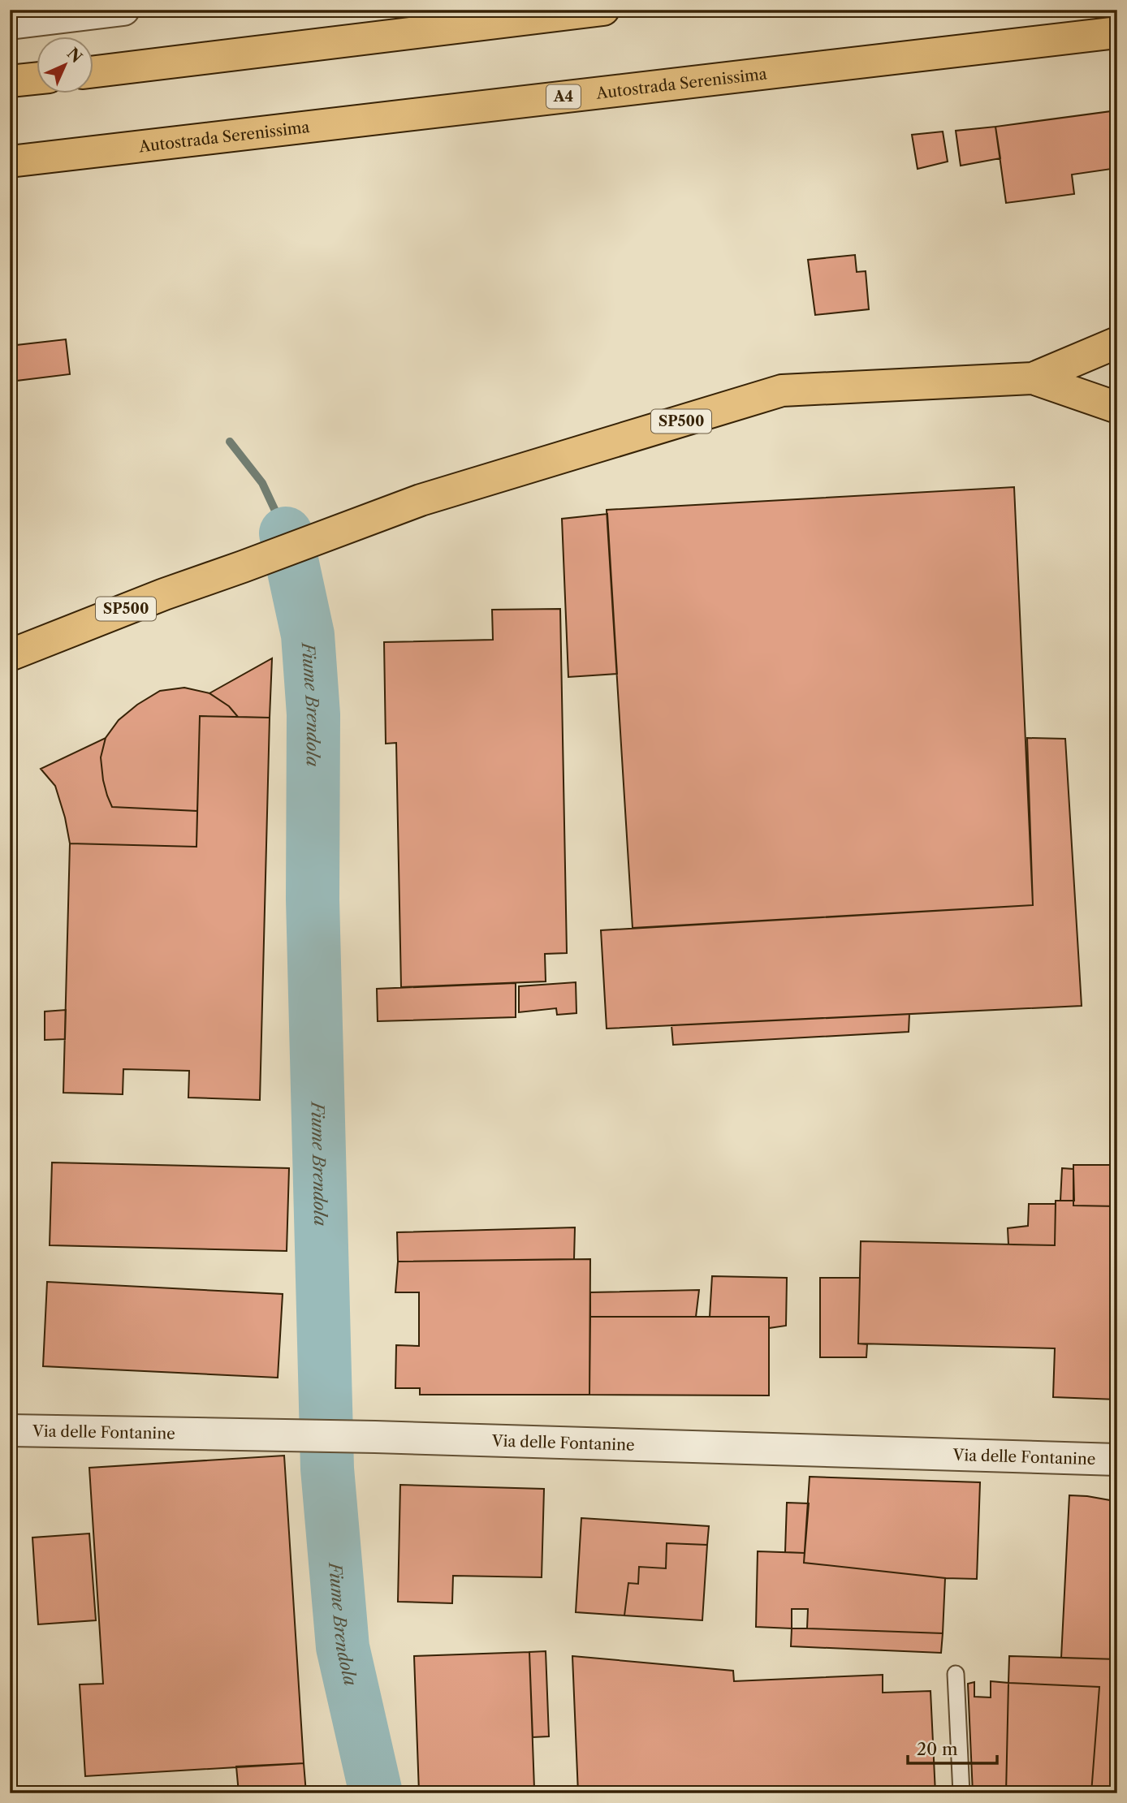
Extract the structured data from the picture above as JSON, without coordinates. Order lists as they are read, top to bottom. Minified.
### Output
{"streets":{"main road":["Autostrada Serenissima","A4","SP500"],"street":["Via delle Fontanine"]},"water":["Fiume Brendola"],"scale_bar":"20 m","north":"top right"}
